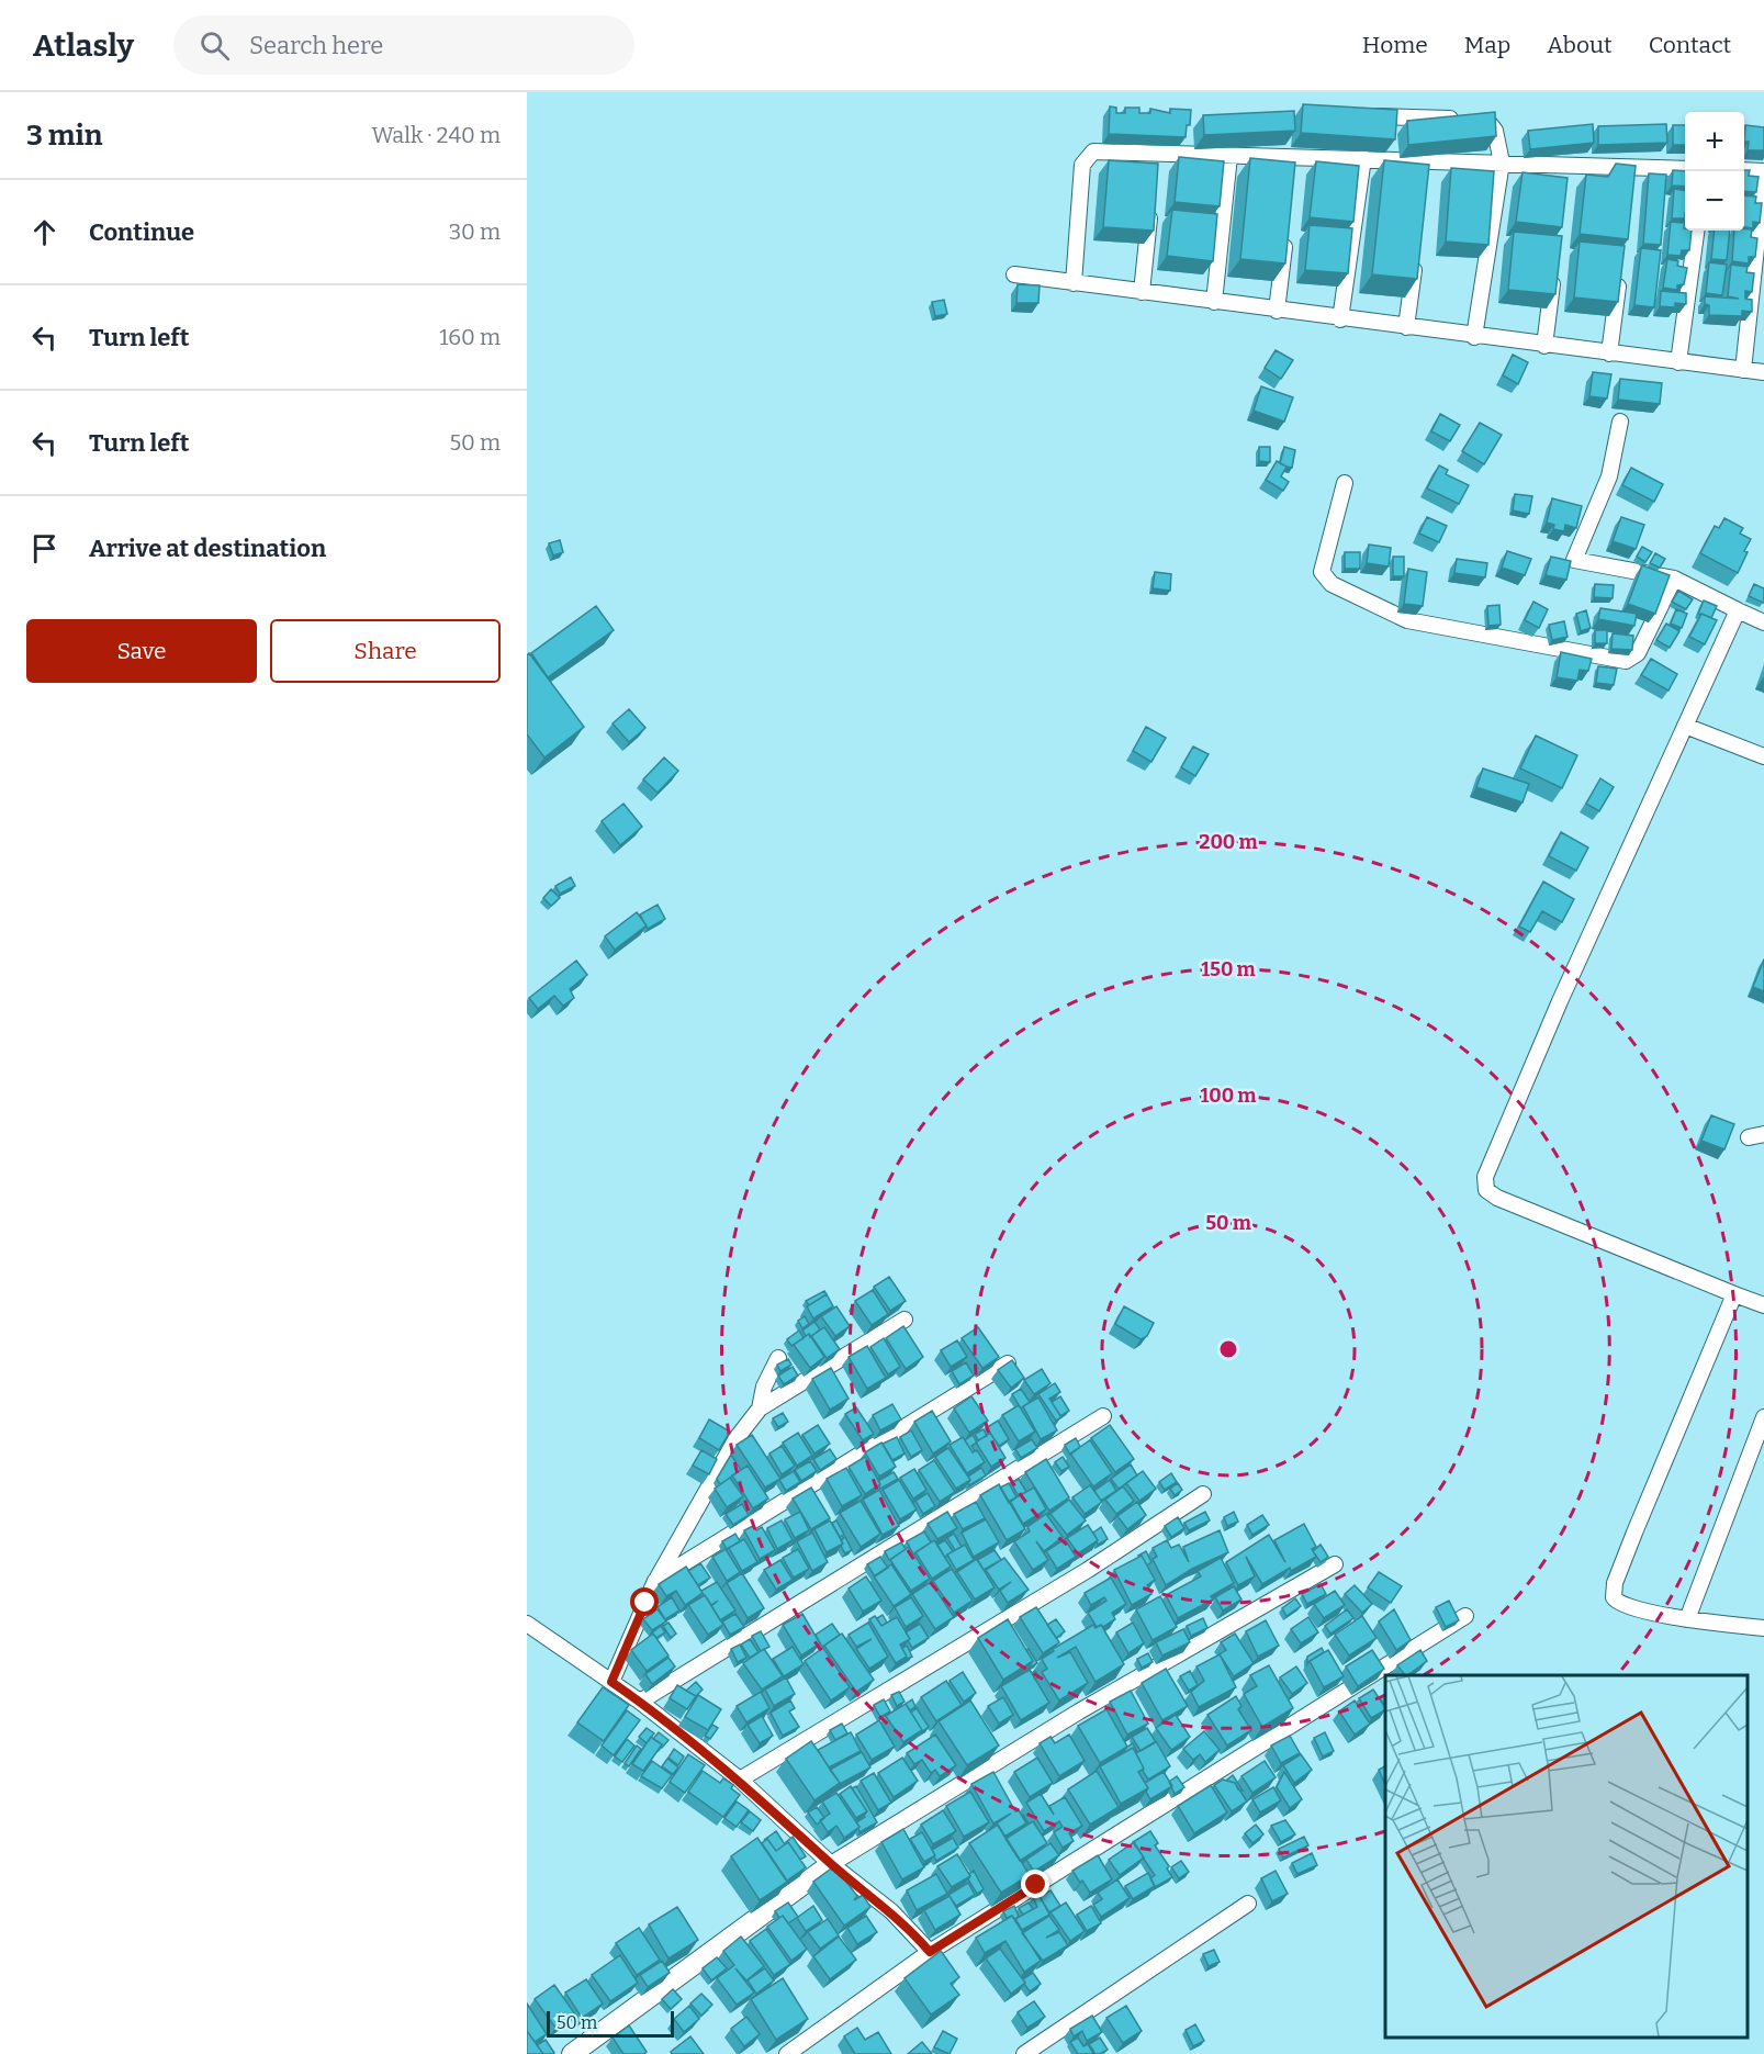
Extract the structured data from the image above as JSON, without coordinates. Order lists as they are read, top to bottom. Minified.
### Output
{"scale_bar":"50 m","page":{"header":"Atlasly","search":"Search here","nav":["Home","Map","About","Contact"],"heading":["3 min","Walk · 240 m"],"map_buttons":["+","−"],"list":[["Continue","30 m"],["Turn left","160 m"],["Turn left","50 m"],"Arrive at destination"],"buttons":["Save","Share"],"scale":"50 m"},"rings":["200 m","150 m","100 m","50 m"]}
